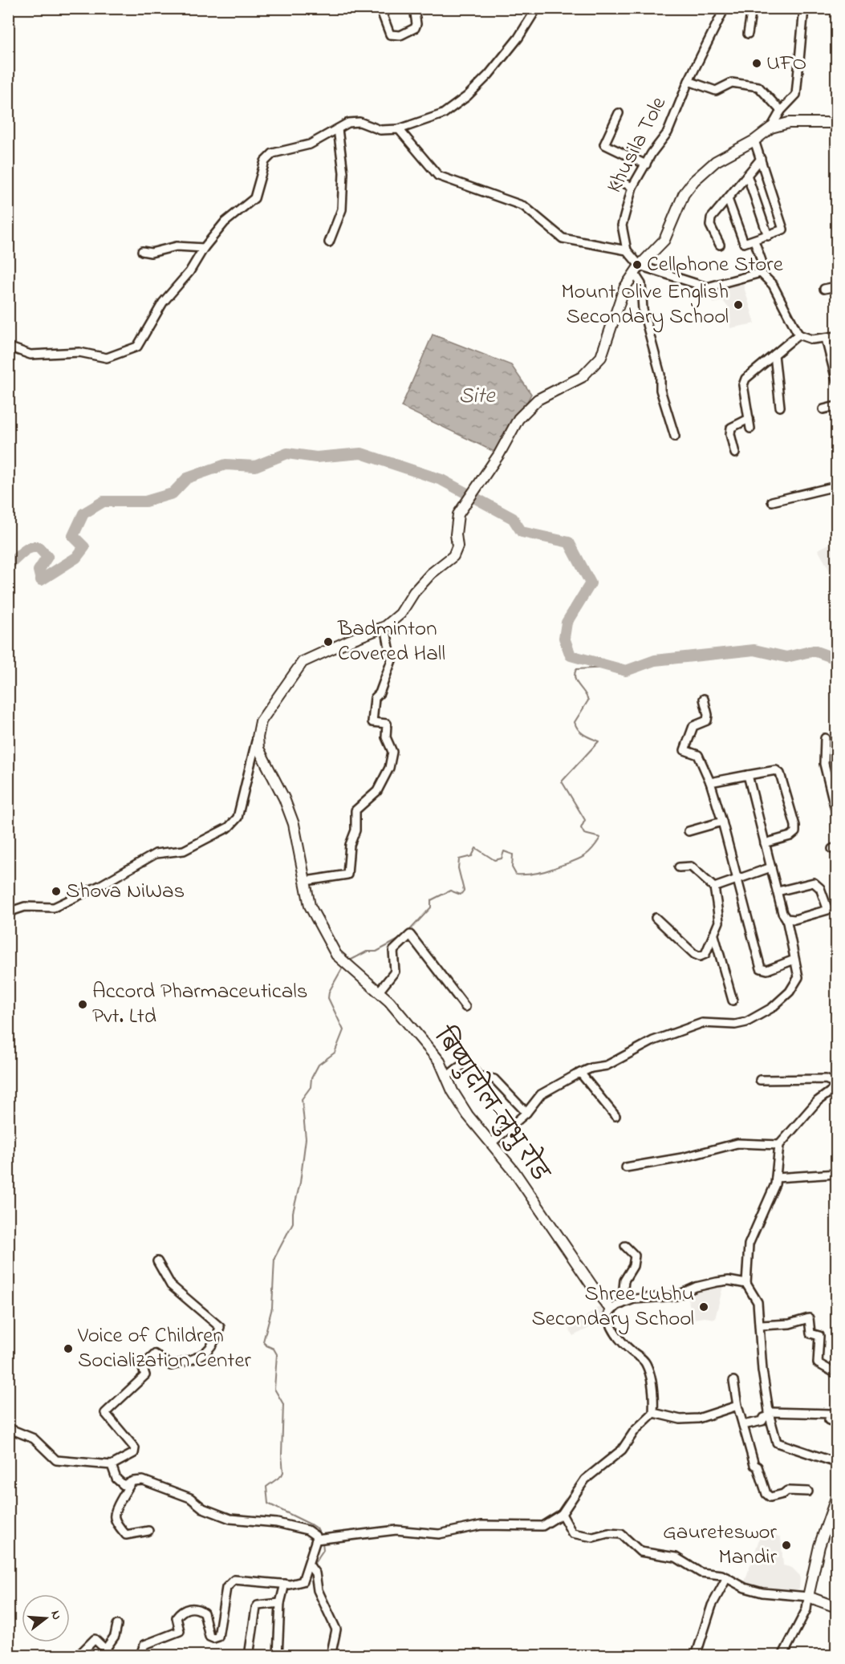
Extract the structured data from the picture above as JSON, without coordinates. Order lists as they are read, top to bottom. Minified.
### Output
{"streets":{"street":["Khusila Tole","बिष्णुदोल-लुभु रोड"]},"water":["Site"],"places":["UFO","Cellphone Store","Mount Olive English Secondary School","Badminton Covered Hall","Shova NiWas","Accord Pharmaceuticals Pvt. Ltd","Shree Lubhu Secondary School","Voice of Children Socialization Center","Gaureteswor Mandir"],"north":"right"}
